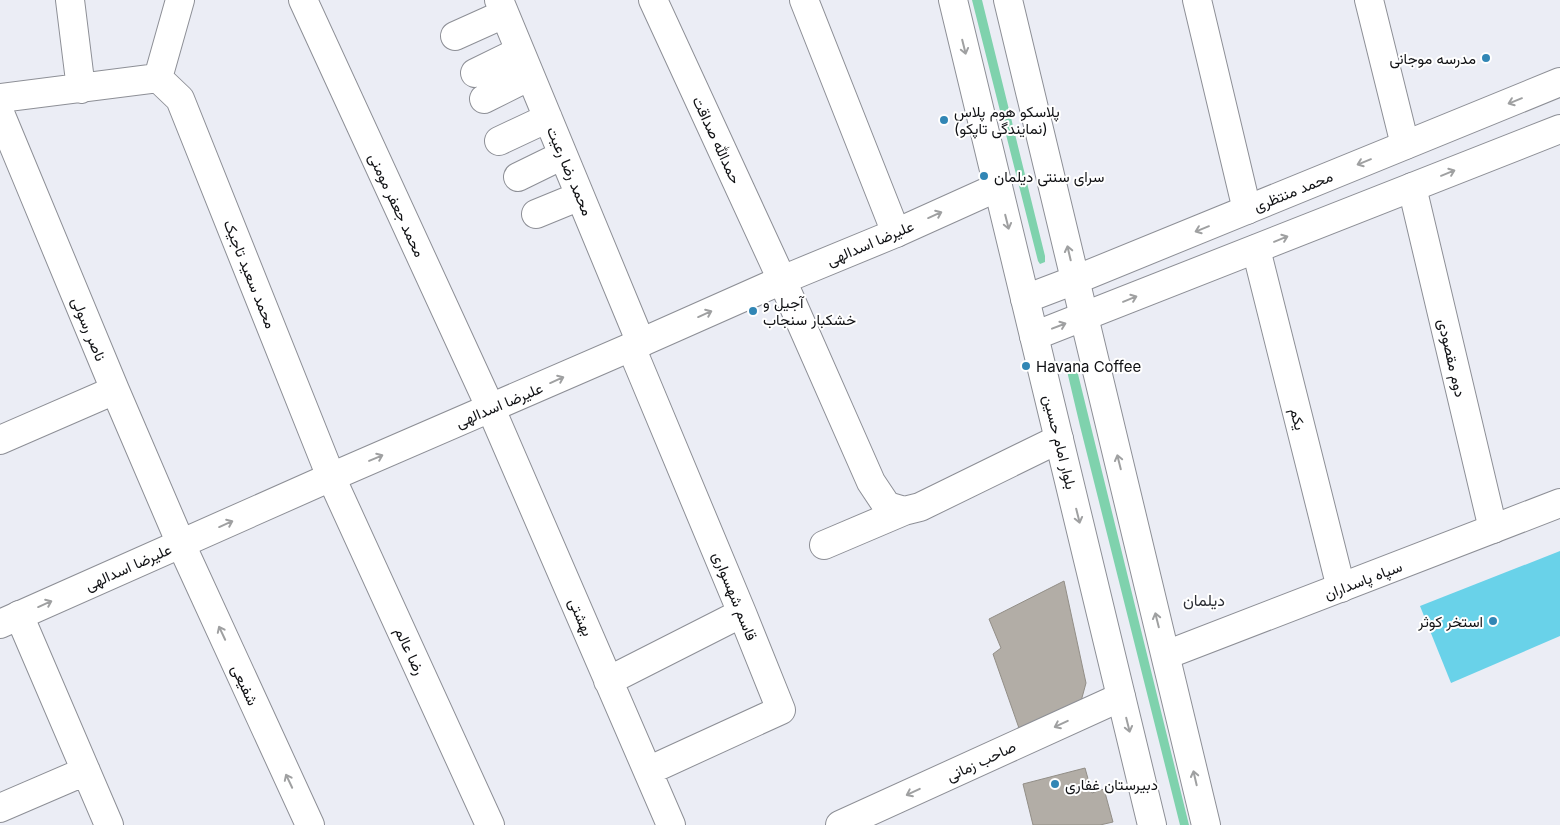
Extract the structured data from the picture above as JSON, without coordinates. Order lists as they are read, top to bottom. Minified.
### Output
{"streets":{"street":["حمدالله صداقت","محمد رضا رعیت","محمد منتظری","محمد جعفر مومنی","علیرضا اسدالهی","محمد سعید تاجیک","ناصر رسولی","دوم مقصودی","یکم","بلوار امام حسین","سپاه پاسداران","قاسم شهسواری","بهشتی","رضا عالم","شفیعی","صاحب زمانی"]},"crossings":[["حمدالله صداقت","علیرضا اسدالهی"],["محمد رضا رعیت","علیرضا اسدالهی"],["محمد رضا رعیت","قاسم شهسواری"],["محمد منتظری","بلوار امام حسین"],["محمد جعفر مومنی","علیرضا اسدالهی"],["محمد جعفر مومنی","بهشتی"],["علیرضا اسدالهی","محمد سعید تاجیک"],["علیرضا اسدالهی","ناصر رسولی"],["علیرضا اسدالهی","بلوار امام حسین"],["علیرضا اسدالهی","قاسم شهسواری"],["علیرضا اسدالهی","بهشتی"],["علیرضا اسدالهی","رضا عالم"],["علیرضا اسدالهی","شفیعی"],["محمد سعید تاجیک","رضا عالم"],["ناصر رسولی","شفیعی"],["دوم مقصودی","سپاه پاسداران"],["یکم","سپاه پاسداران"],["بلوار امام حسین","صاحب زمانی"],["قاسم شهسواری","بهشتی"]],"one_way":["صاحب زمانی"],"districts":["دیلمان"],"places":["مدرسه موجانی","پلاسکو هوم پلاس (نمایندگی تاپکو)","سرای سنتی دیلمان","آجیل و خشکبار سنجاب","Havana Coffee","استخر کوثر","دبیرستان غفاری"]}
